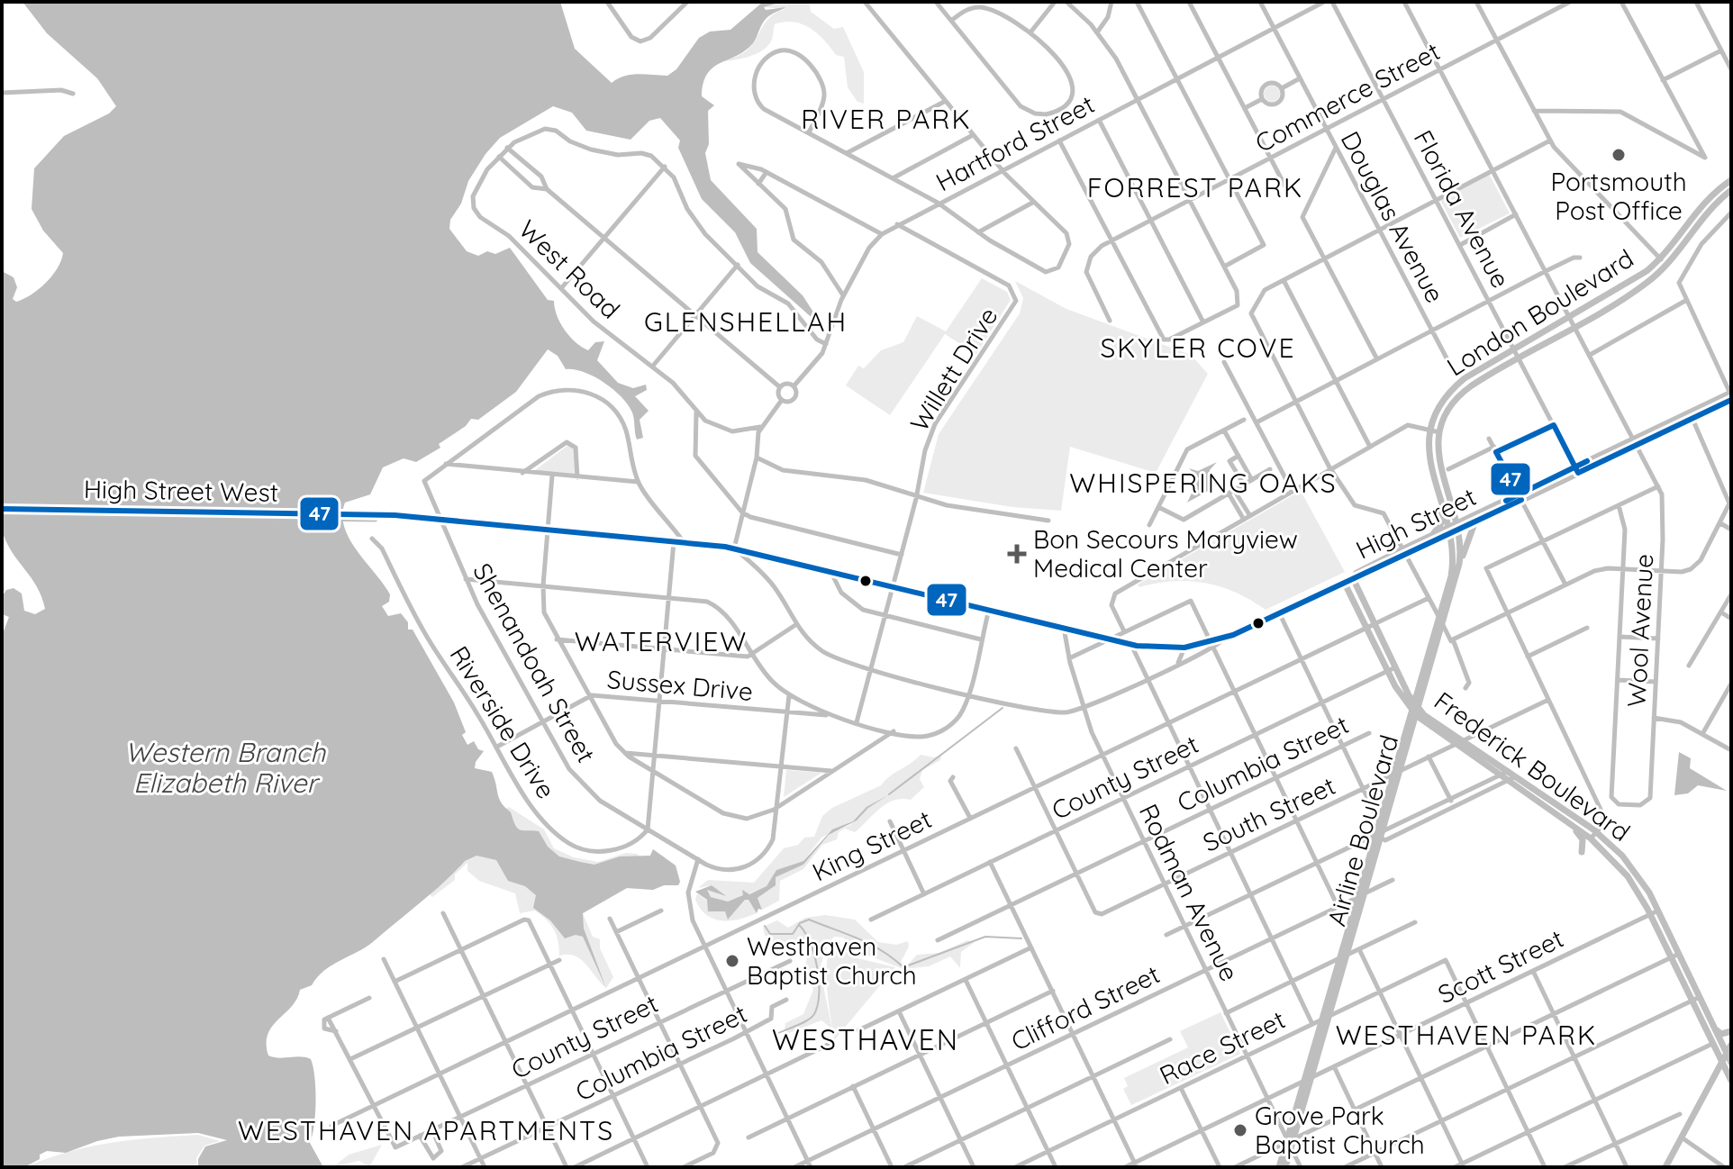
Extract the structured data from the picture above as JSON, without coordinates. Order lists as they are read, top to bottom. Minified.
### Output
{"streets":{"main road":["London Boulevard","High Street West","High Street","Frederick Boulevard","Airline Boulevard"],"street":["Commerce Street","Hartford Street","Florida Avenue","Douglas Avenue","West Road","Willett Drive","Wool Avenue","Shenandoah Street","Sussex Drive","Riverside Drive","Columbia Street","County Street","South Street","King Street","Rodman Avenue","Scott Street","Clifford Street","Race Street"]},"crossings":[["Commerce Street","Florida Avenue"],["Commerce Street","Douglas Avenue"],["Commerce Street","Wool Avenue"],["Hartford Street","Douglas Avenue"],["Hartford Street","West Road"],["Hartford Street","Willett Drive"],["Florida Avenue","London Boulevard"],["Florida Avenue","High Street"],["London Boulevard","Wool Avenue"],["London Boulevard","Airline Boulevard"],["Willett Drive","High Street"],["High Street West","High Street"],["High Street West","Shenandoah Street"],["High Street","Wool Avenue"],["High Street","Shenandoah Street"],["High Street","Frederick Boulevard"],["High Street","Airline Boulevard"],["High Street","Rodman Avenue"],["Shenandoah Street","Sussex Drive"],["Shenandoah Street","Riverside Drive"],["Sussex Drive","Riverside Drive"],["Columbia Street","South Street"],["Columbia Street","Rodman Avenue"],["Frederick Boulevard","County Street"],["Frederick Boulevard","South Street"],["Frederick Boulevard","Airline Boulevard"],["Frederick Boulevard","King Street"],["Frederick Boulevard","Scott Street"],["County Street","King Street"],["County Street","Rodman Avenue"],["South Street","Airline Boulevard"],["South Street","Rodman Avenue"],["Airline Boulevard","Rodman Avenue"],["Airline Boulevard","Scott Street"],["Airline Boulevard","Clifford Street"],["Airline Boulevard","Race Street"],["King Street","Rodman Avenue"],["Rodman Avenue","Scott Street"],["Rodman Avenue","Clifford Street"],["Rodman Avenue","Race Street"],["Scott Street","Race Street"]],"districts":["RIVER PARK","FORREST PARK","GLENSHELLAH","SKYLER COVE","WHISPERING OAKS","WATERVIEW","WESTHAVEN PARK","WESTHAVEN","WESTHAVEN APARTMENTS"],"water":["Western Branch Elizabeth River"],"places":{"other":["Portsmouth Post Office","Westhaven Baptist Church","Grove Park Baptist Church"],"health":["Bon Secours Maryview Medical Center"]},"lines":["transit line 47"]}
